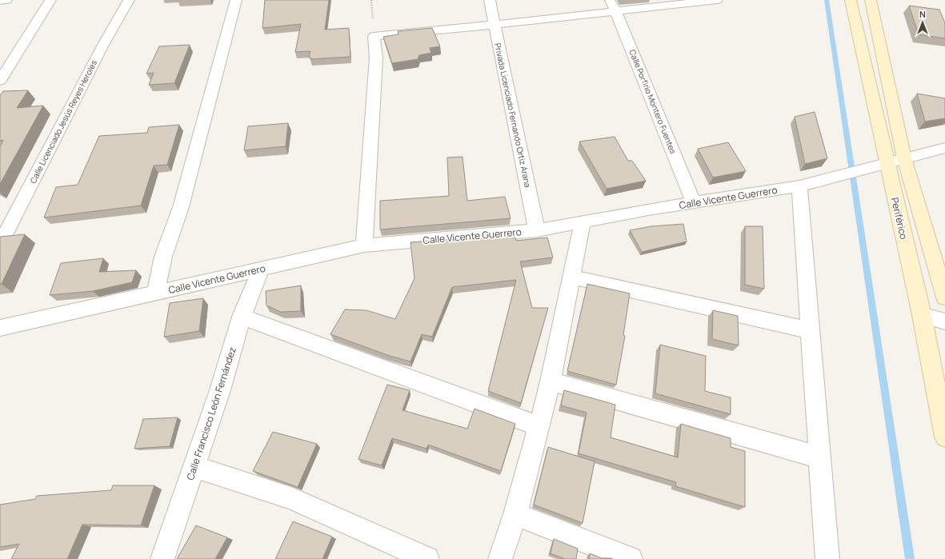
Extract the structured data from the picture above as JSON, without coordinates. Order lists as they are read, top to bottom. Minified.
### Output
{"streets":{"main road":["Periférico"],"street":["Calle Porfirio Montero Fuentes","Privada Licenciado Fernando Ortiz Arana","Calle Licenciado Jesús Reyes Heroles","Calle Vicente Guerrero","Calle Francisco León Fernández"]},"crossings":[["Calle Porfirio Montero Fuentes","Calle Vicente Guerrero"],["Privada Licenciado Fernando Ortiz Arana","Calle Vicente Guerrero"],["Calle Vicente Guerrero","Periférico"],["Calle Vicente Guerrero","Calle Francisco León Fernández"]],"north":"top"}
